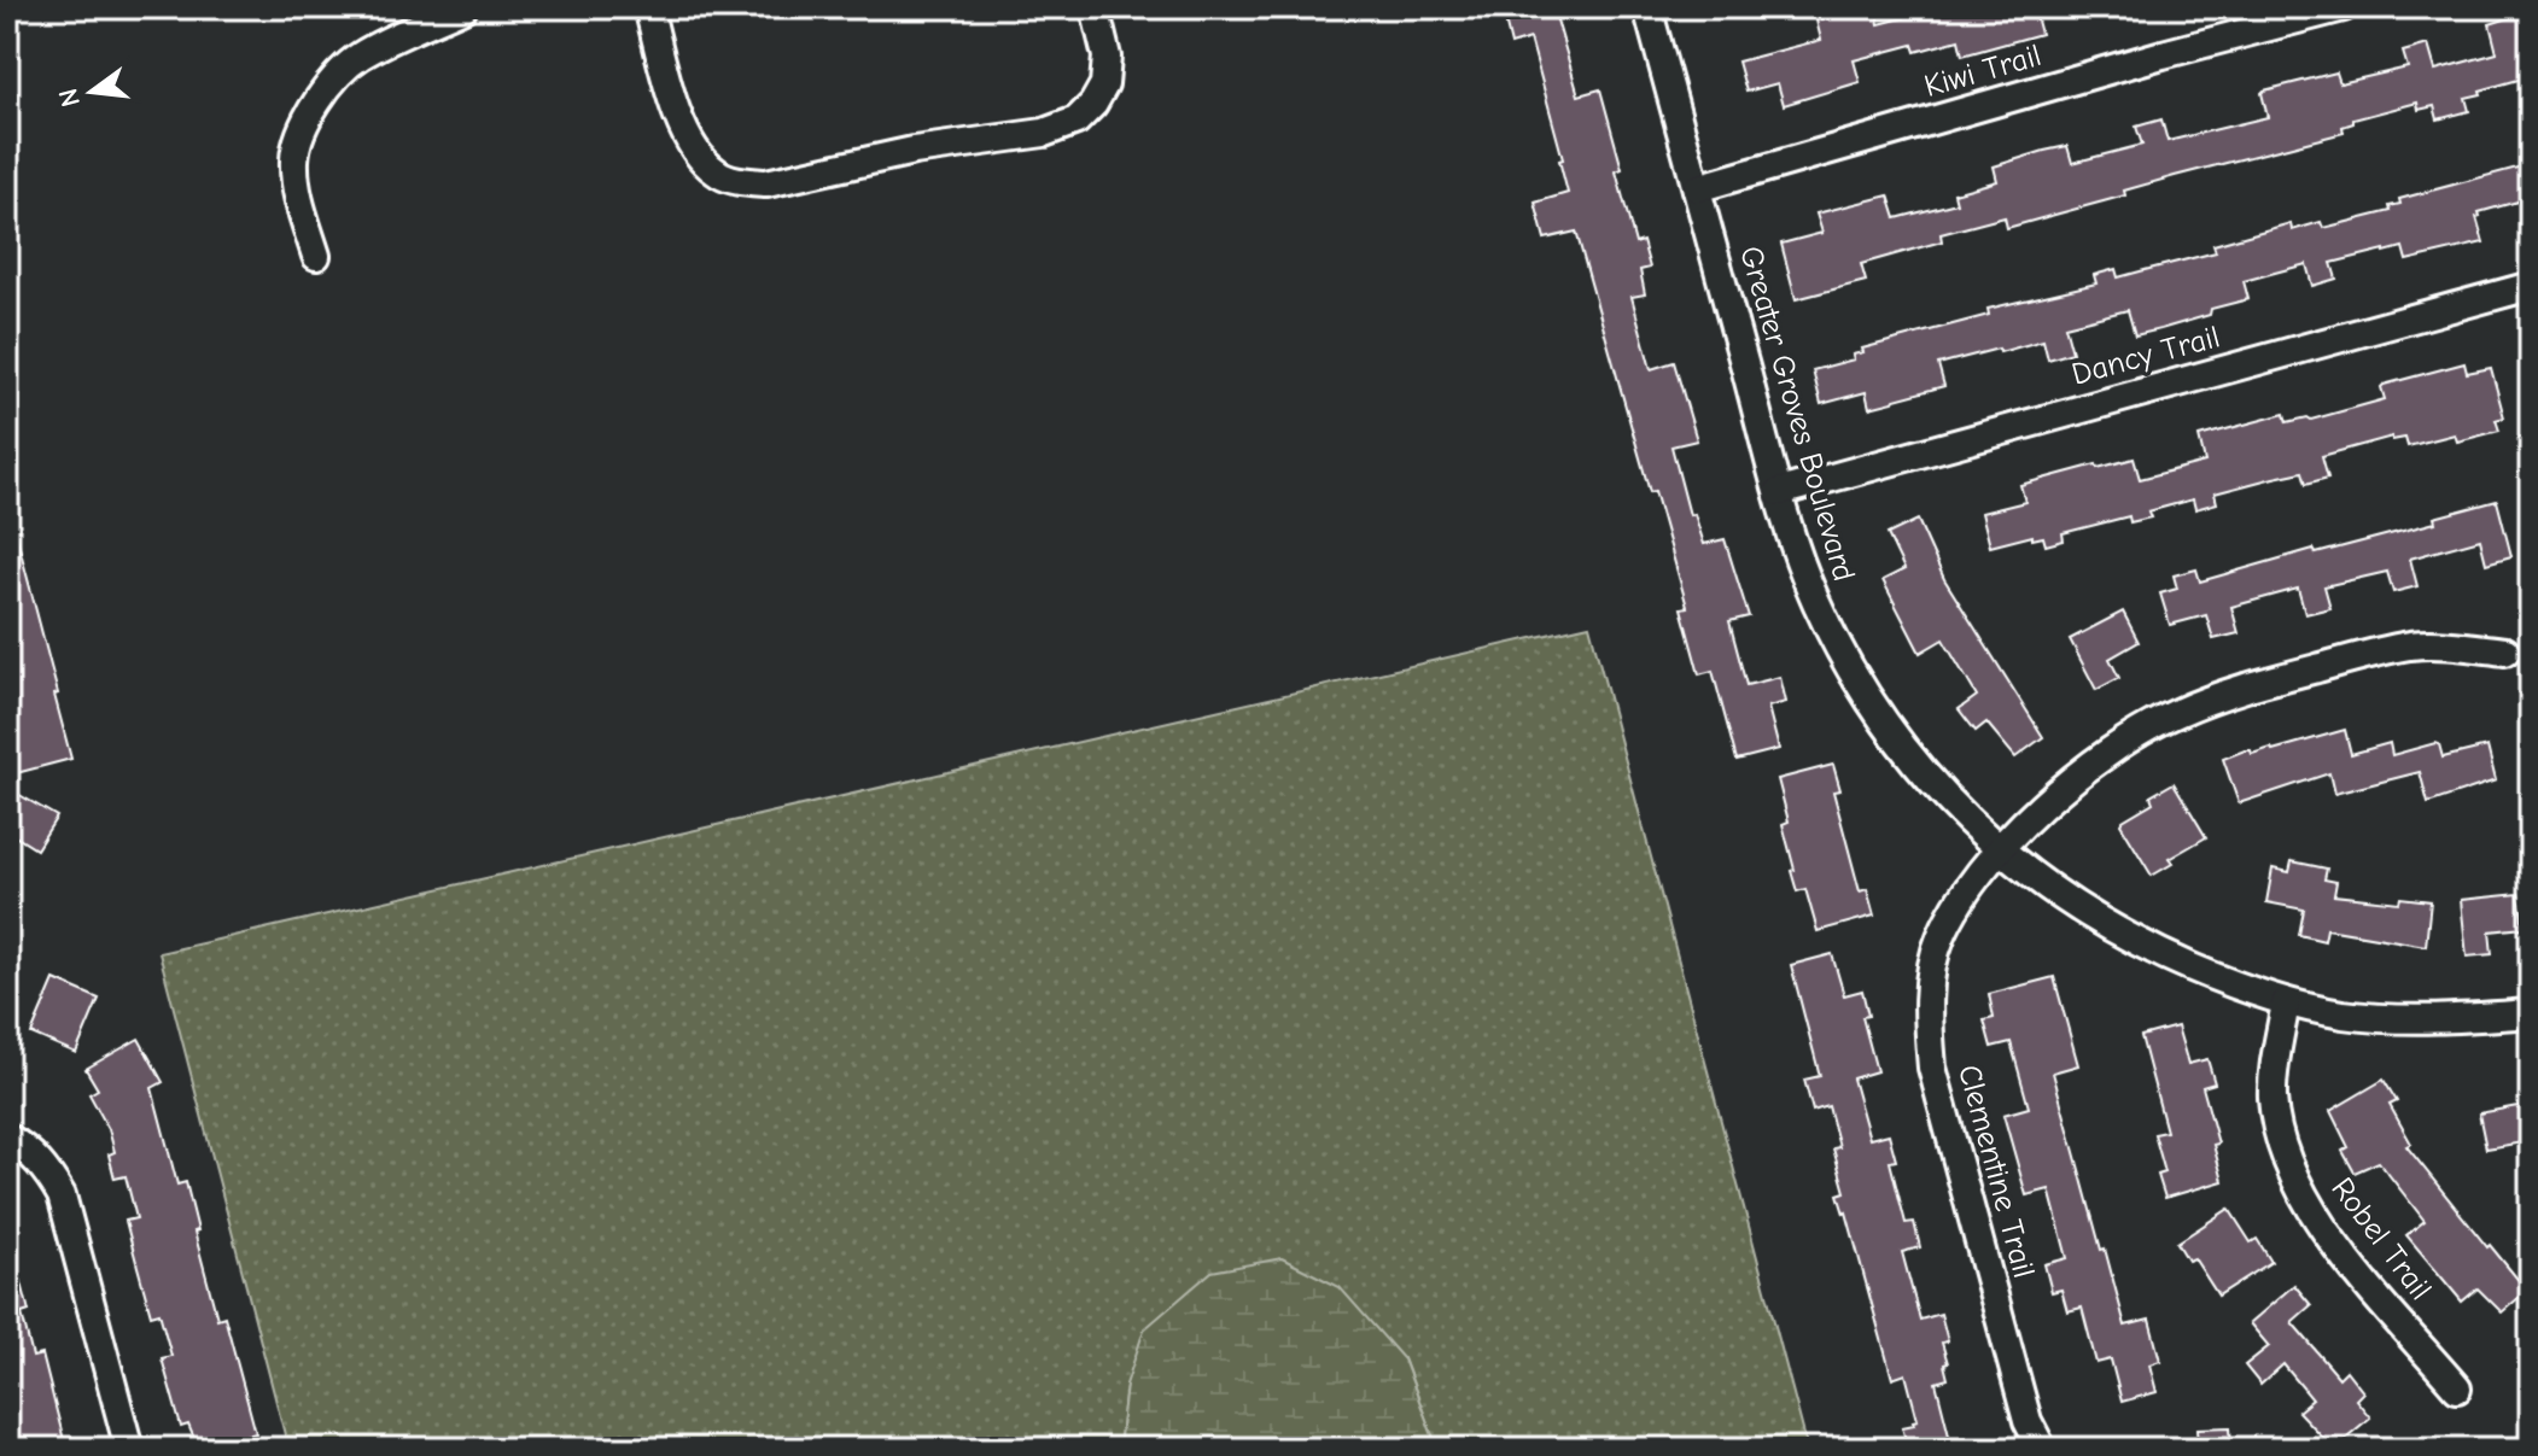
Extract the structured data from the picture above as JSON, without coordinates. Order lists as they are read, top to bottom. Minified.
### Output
{"streets":{"street":["Kiwi Trail","Dancy Trail","Greater Groves Boulevard","Clementine Trail","Robel Trail"]},"crossings":[["Kiwi Trail","Greater Groves Boulevard"],["Dancy Trail","Greater Groves Boulevard"],["Greater Groves Boulevard","Clementine Trail"],["Greater Groves Boulevard","Robel Trail"]],"north":"left"}
